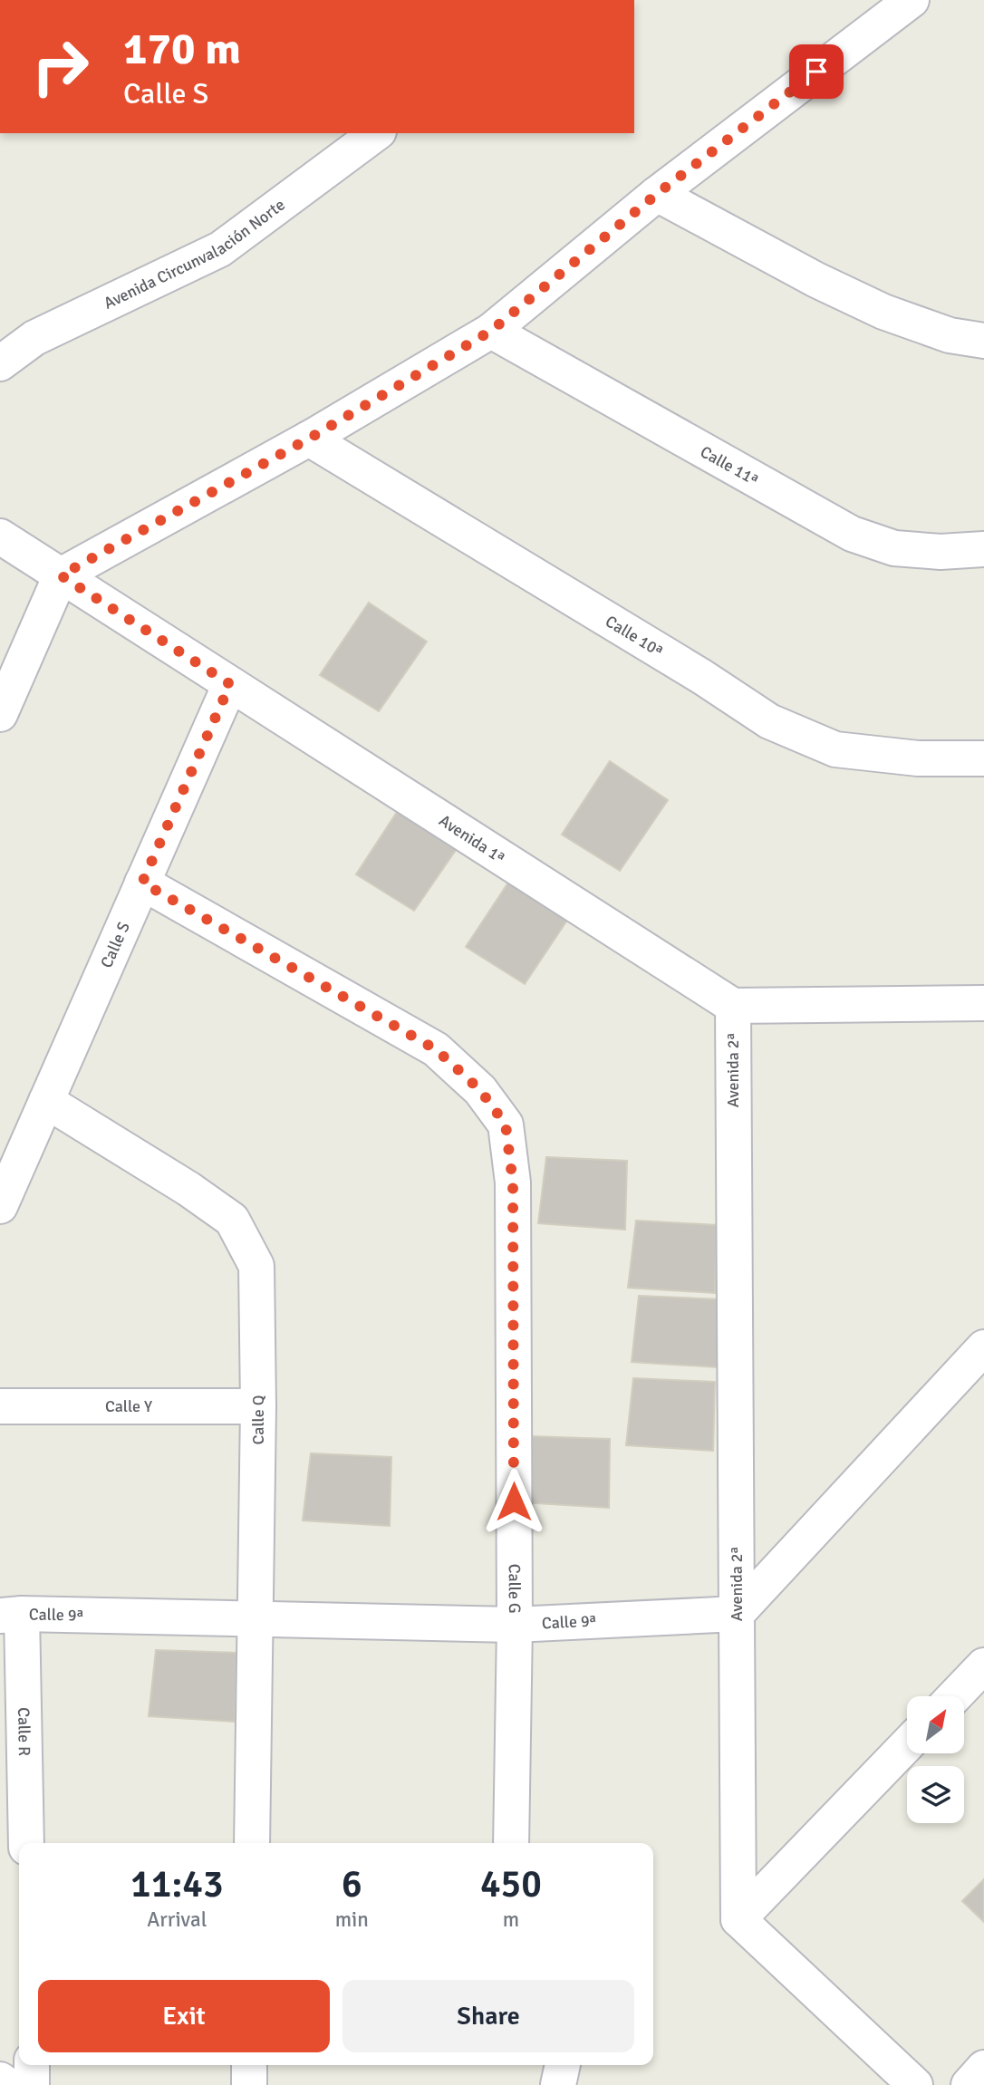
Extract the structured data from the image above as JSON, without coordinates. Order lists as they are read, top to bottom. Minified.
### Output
{"streets":{"street":["Avenida Circunvalación Norte","Calle 11ª","Calle 10ª","Avenida 1ª","Calle S","Avenida 2ª","Calle Y","Calle Q","Calle G","Calle 9ª","Calle R"]},"crossings":[["Avenida 1ª","Calle S"],["Avenida 1ª","Avenida 2ª"],["Calle S","Calle Q"],["Calle S","Calle G"],["Avenida 2ª","Calle 9ª"],["Calle Y","Calle Q"],["Calle Q","Calle 9ª"],["Calle G","Calle 9ª"],["Calle 9ª","Calle R"]],"north":"top right","page":{"turn":["170 m","Calle S"],"eta":["11:43","Arrival","6","min","450","m"],"buttons":["Exit","Share"]}}
